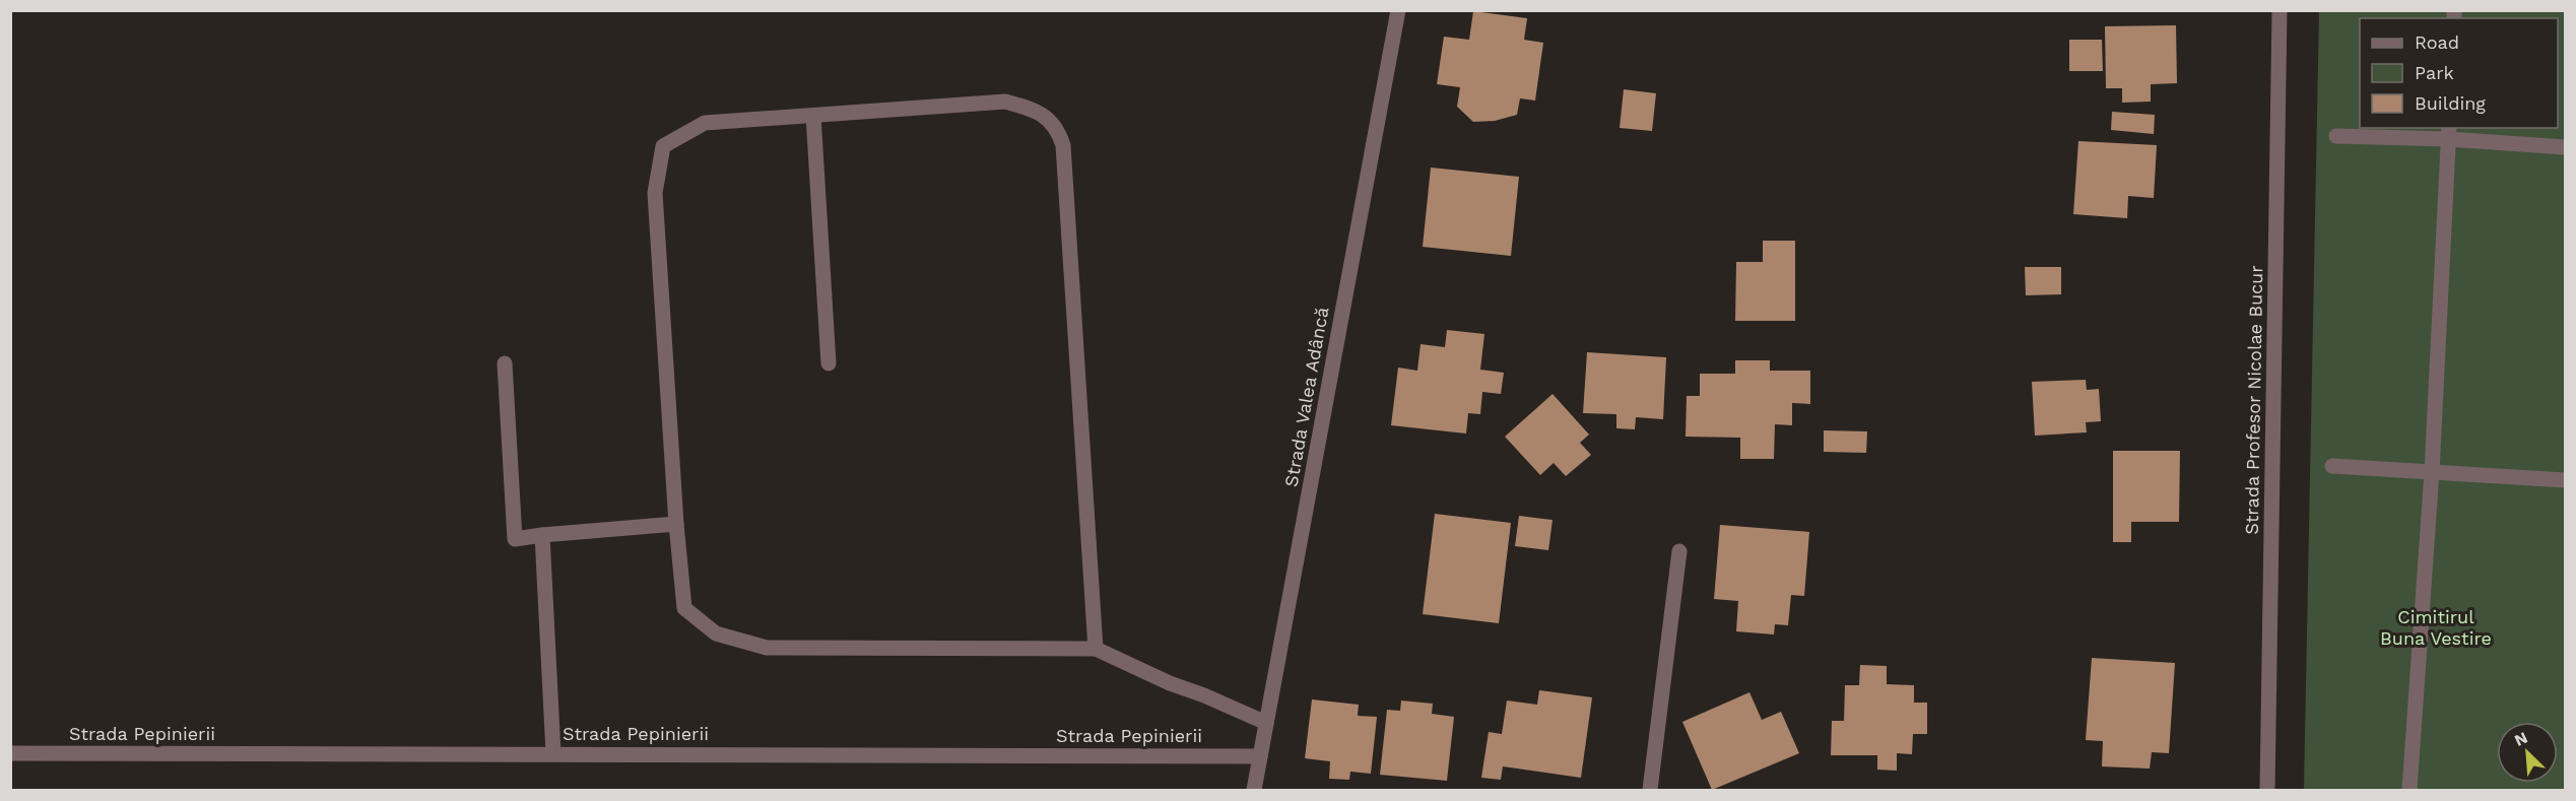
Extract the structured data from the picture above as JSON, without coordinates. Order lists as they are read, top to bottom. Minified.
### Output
{"streets":{"street":["Strada Valea Adâncă","Strada Profesor Nicolae Bucur","Strada Pepinierii"]},"crossings":[["Strada Valea Adâncă","Strada Pepinierii"]],"parks":["Cimitirul Buna Vestire"],"legend":["Road","Park","Building"],"north":"top left"}
